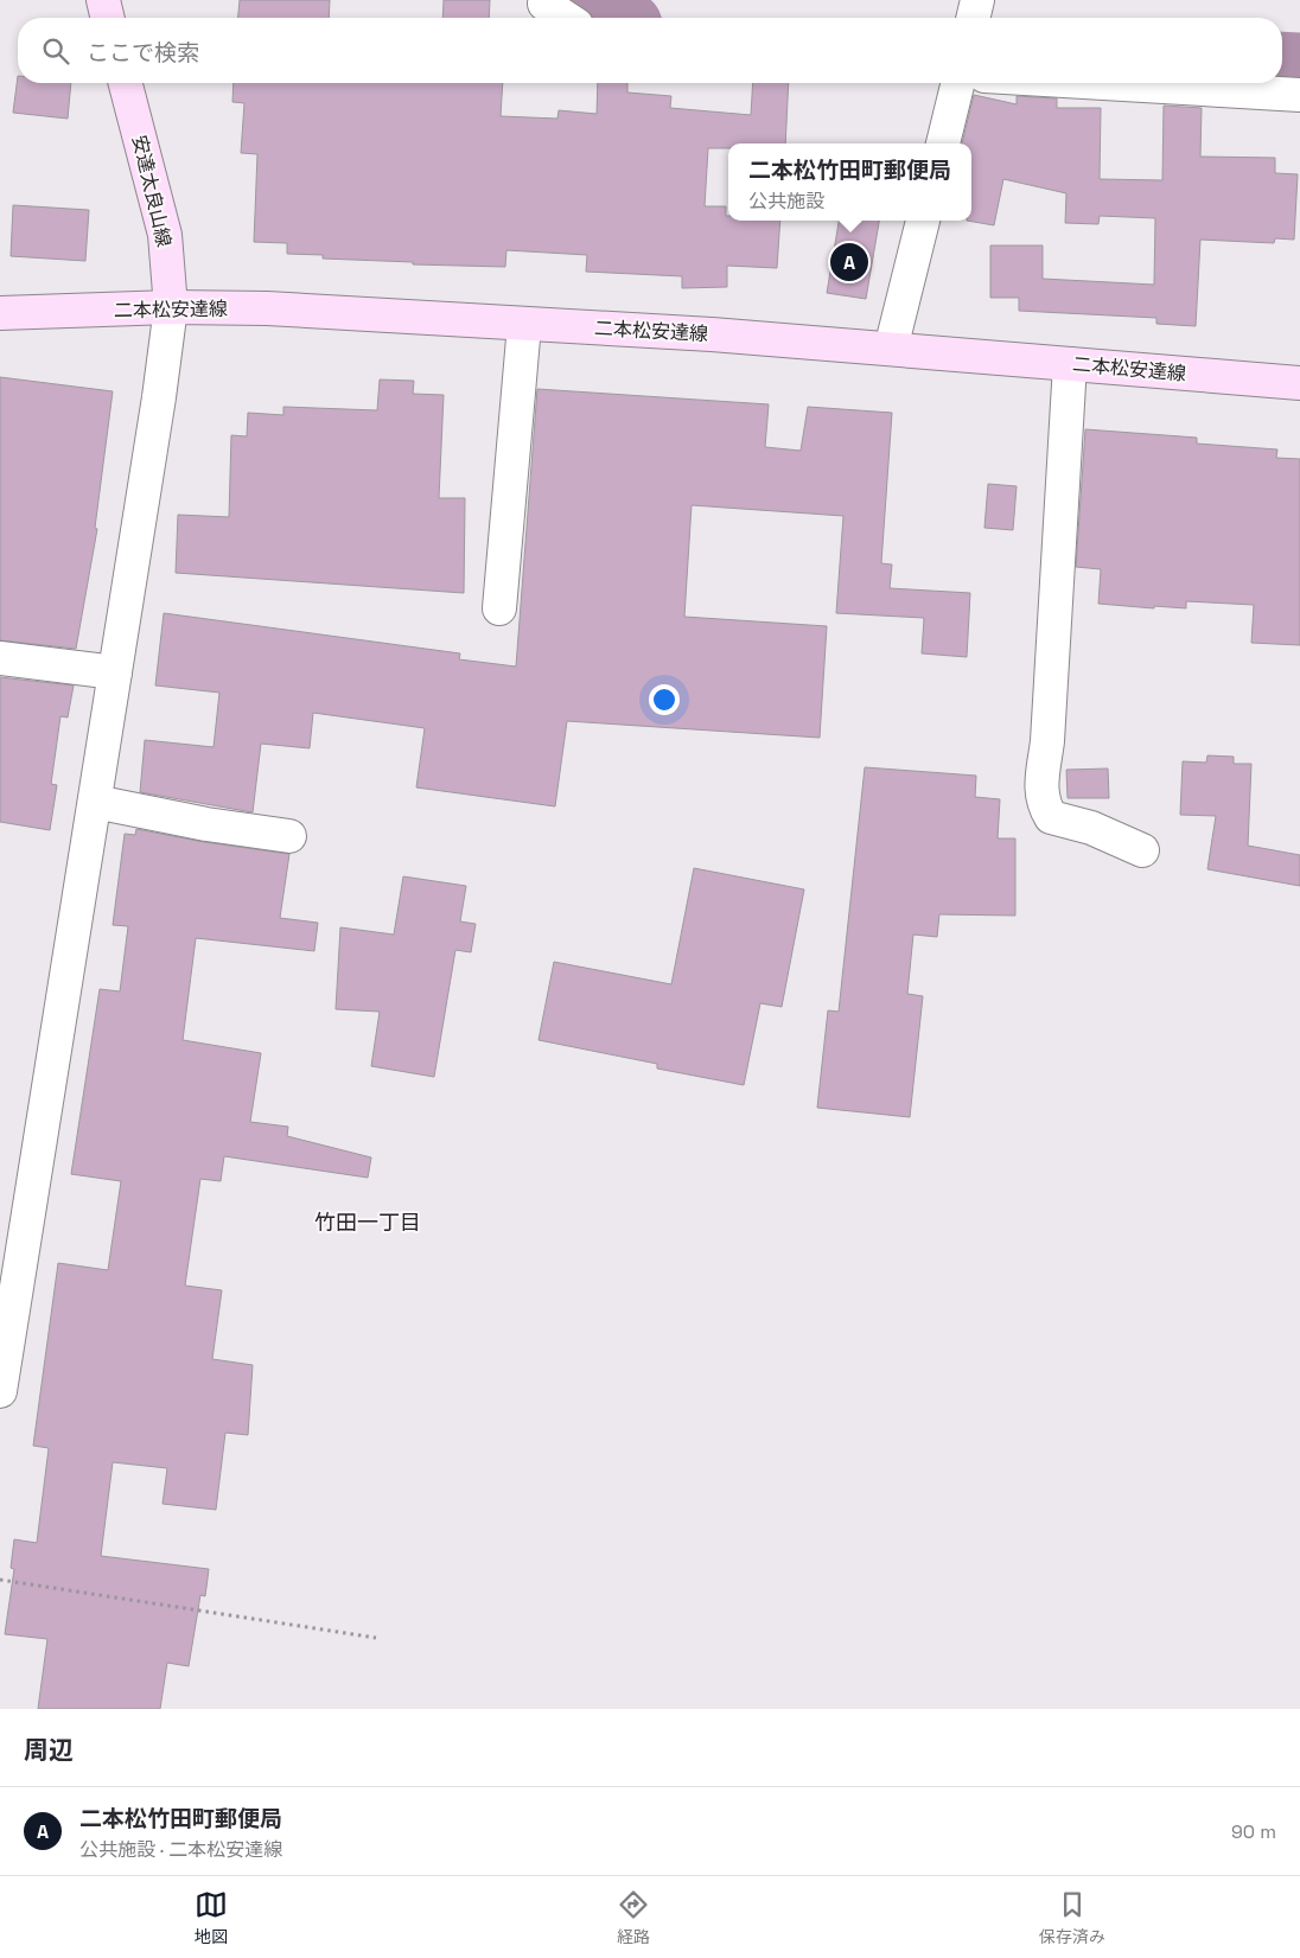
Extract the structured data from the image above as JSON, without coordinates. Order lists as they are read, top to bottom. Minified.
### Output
{"streets":{"main road":["安達太良山線","二本松安達線"]},"crossings":[["安達太良山線","二本松安達線"]],"districts":["竹田一丁目"],"page":{"search":"ここで検索","popup":["二本松竹田町郵便局","公共施設"],"pins":"A","heading":"周辺","list":[{"mark":"A","name":"二本松竹田町郵便局","note":"公共施設 · 二本松安達線","value":"90 m"}],"nav":["地図","経路","保存済み"]}}
